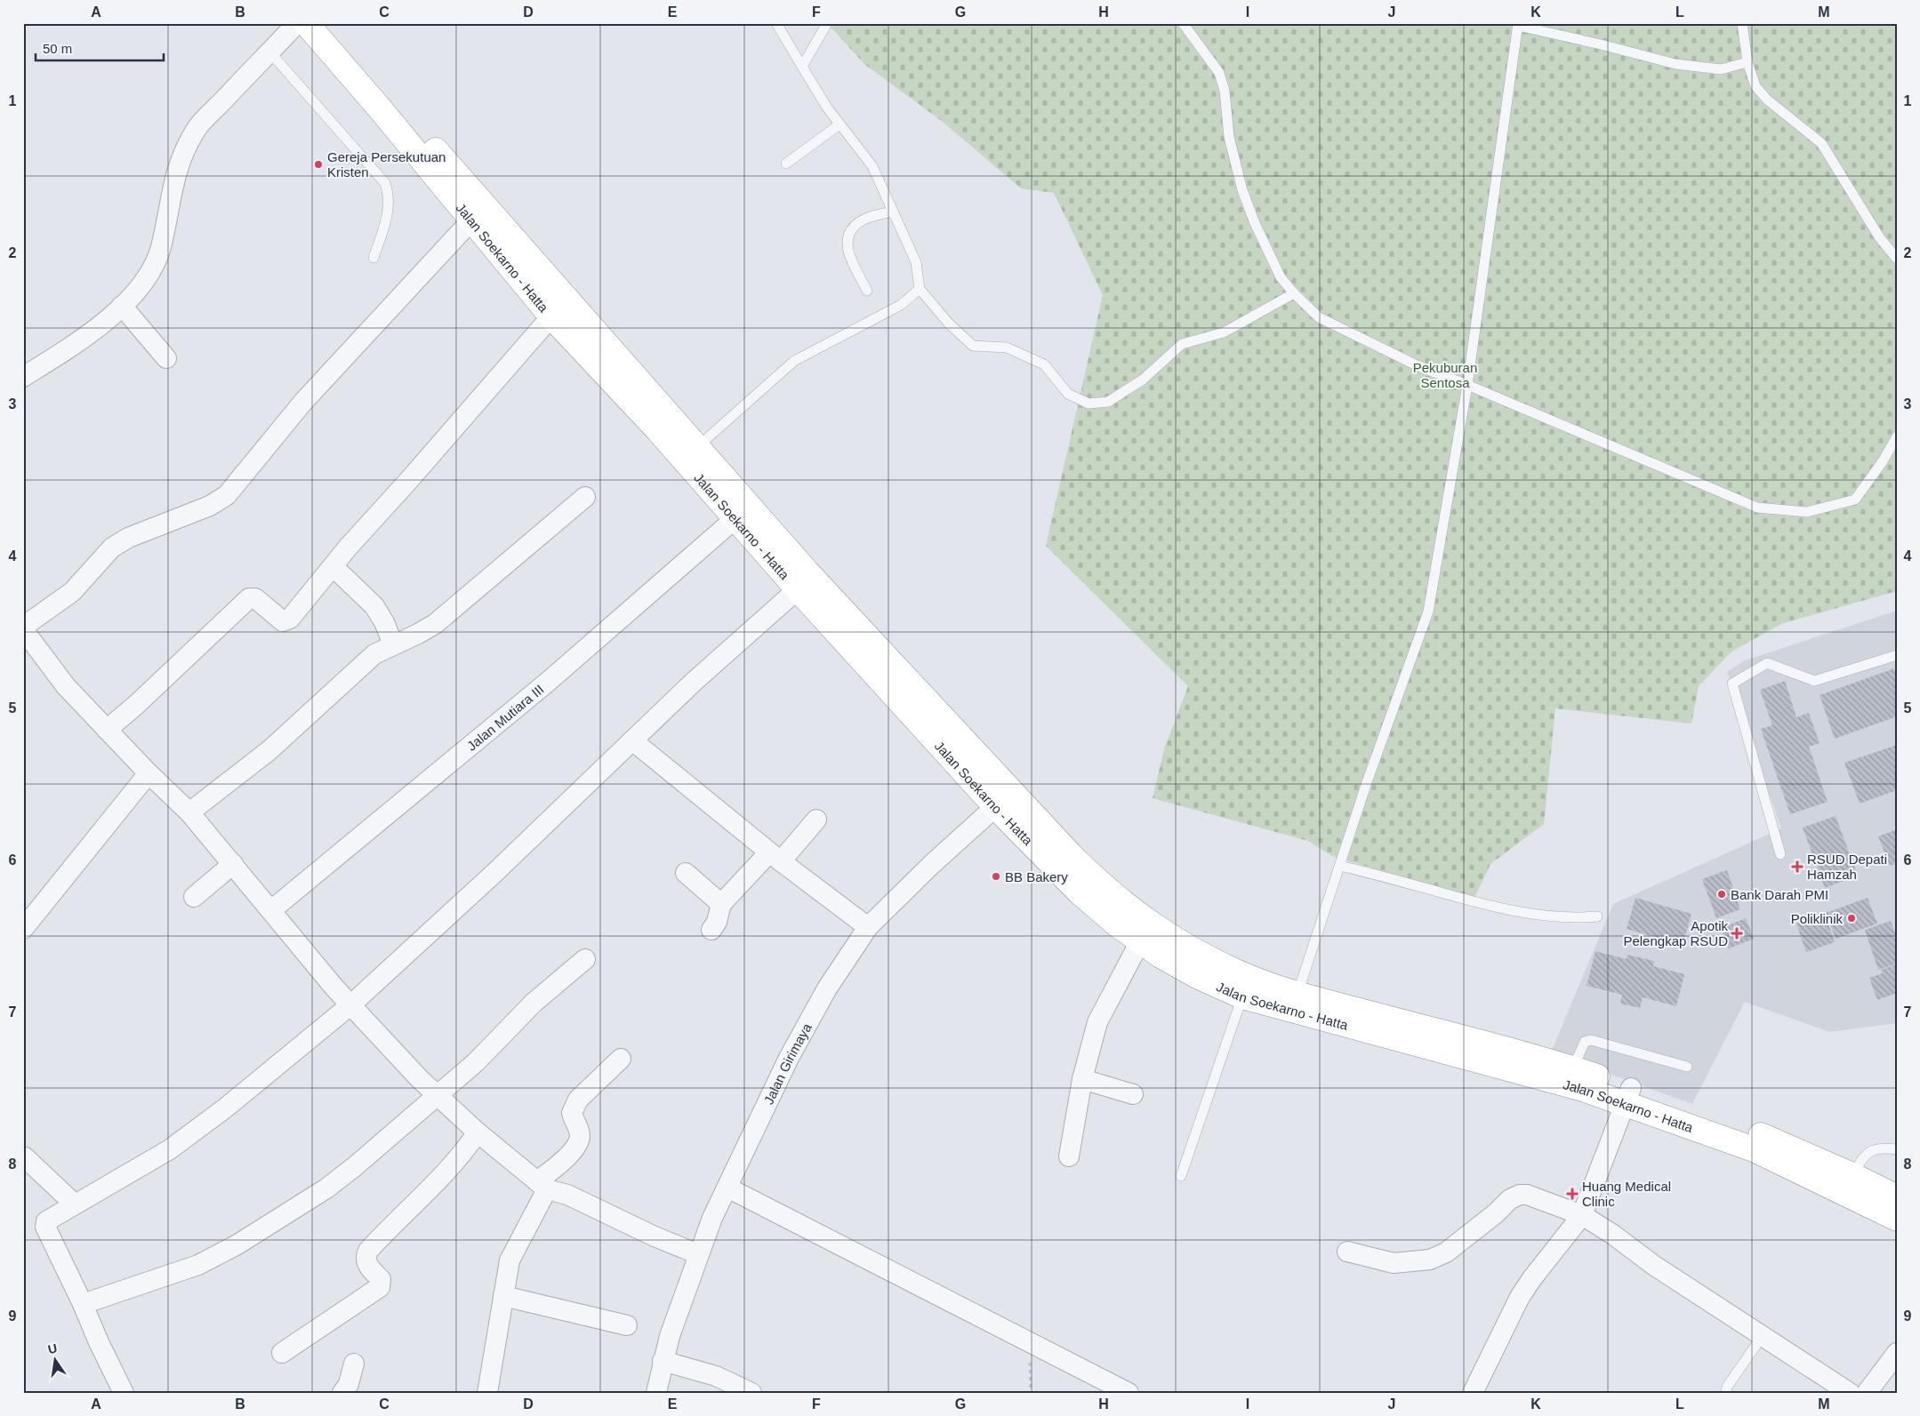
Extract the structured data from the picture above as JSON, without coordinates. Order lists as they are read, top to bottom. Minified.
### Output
{"streets":{"highway":["Jalan Soekarno - Hatta"],"street":["Jalan Mutiara III","Jalan Girimaya"]},"crossings":[["Jalan Soekarno - Hatta","Jalan Mutiara III"],["Jalan Soekarno - Hatta","Jalan Girimaya"]],"parks":["Pekuburan Sentosa"],"places":{"other":["Gereja Persekutuan Kristen","BB Bakery","Bank Darah PMI","Poliklinik"],"health":["RSUD Depati Hamzah","Apotik Pelengkap RSUD","Huang Medical Clinic"]},"scale_bar":"50 m","north":"top","grid":{"columns":["A","B","C","D","E","F","G","H","I","J","K","L","M"],"rows":["1","2","3","4","5","6","7","8","9"]}}
